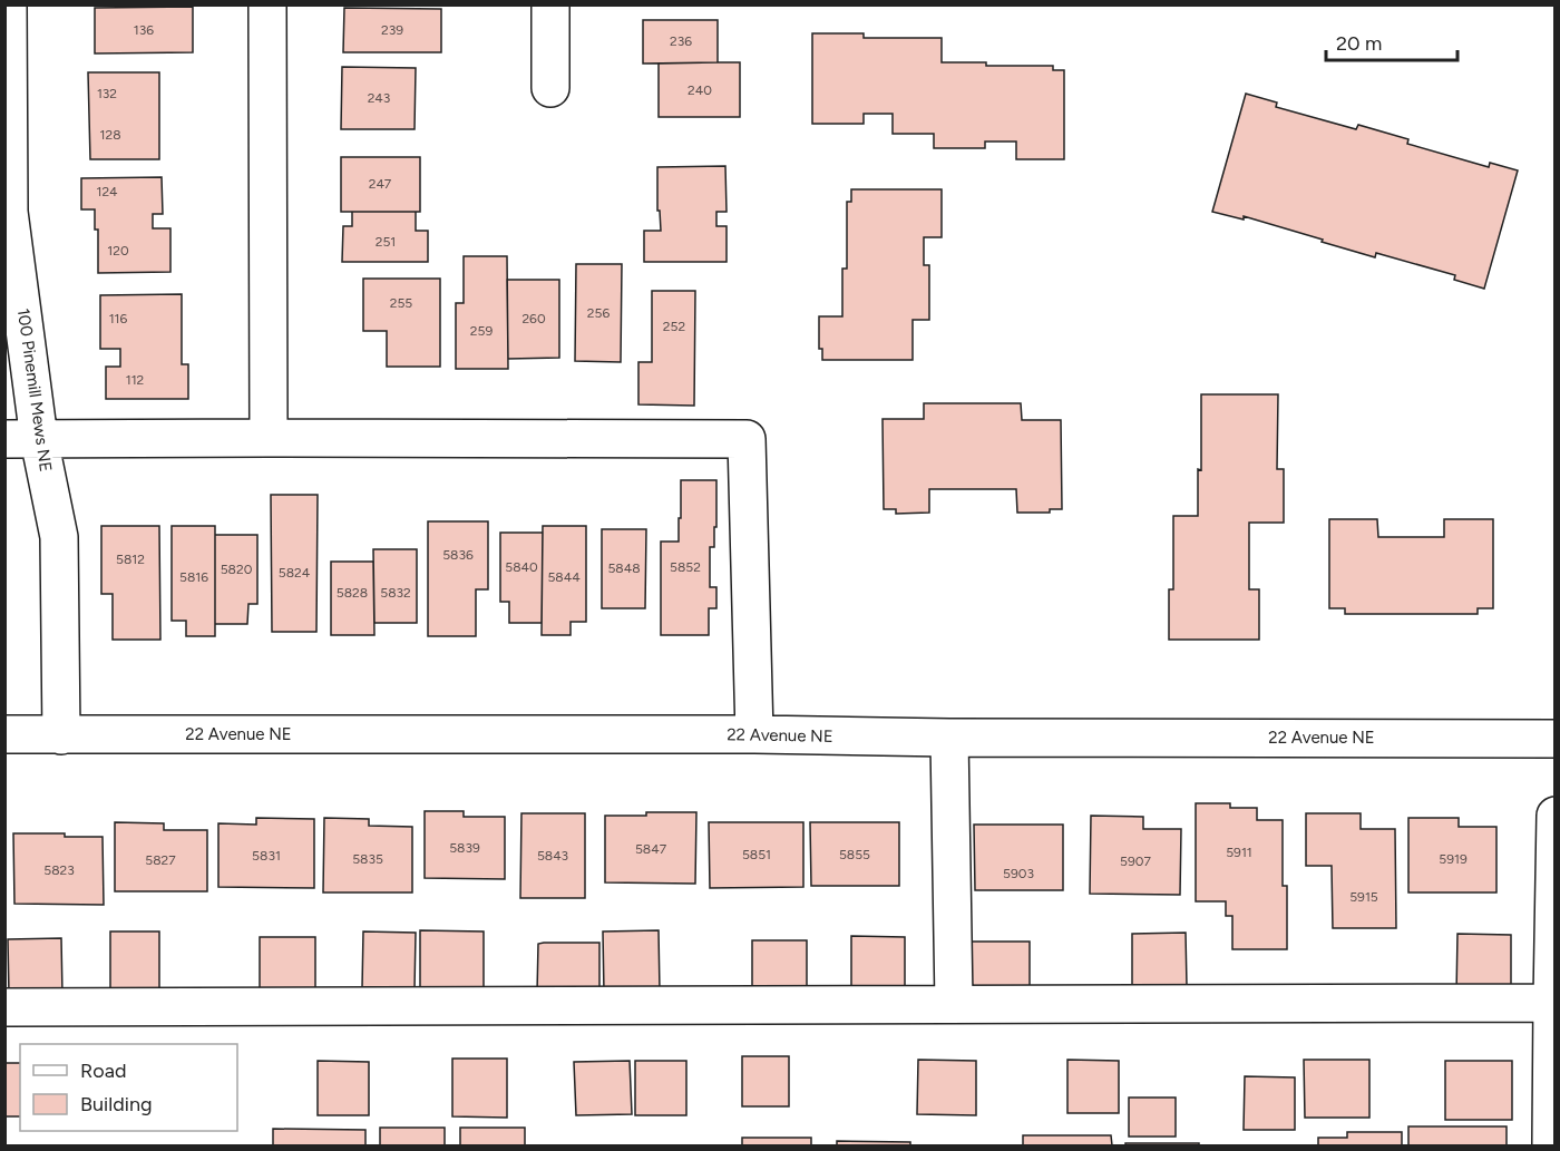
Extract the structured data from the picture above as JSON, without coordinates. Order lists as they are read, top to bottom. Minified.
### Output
{"streets":{"street":["100 Pinemill Mews NE","22 Avenue NE"]},"crossings":[["100 Pinemill Mews NE","22 Avenue NE"]],"house_numbers":["136","239","236","240","132","243","128","247","124","251","120","255","256","116","260","252","259","112","5836","5812","5840","5852","5848","5820","5824","5816","5844","5828","5832","5839","5847","5911","5851","5855","5831","5843","5835","5919","5827","5907","5823","5903","5915"],"legend":["Road","Building"],"scale_bar":"20 m"}
